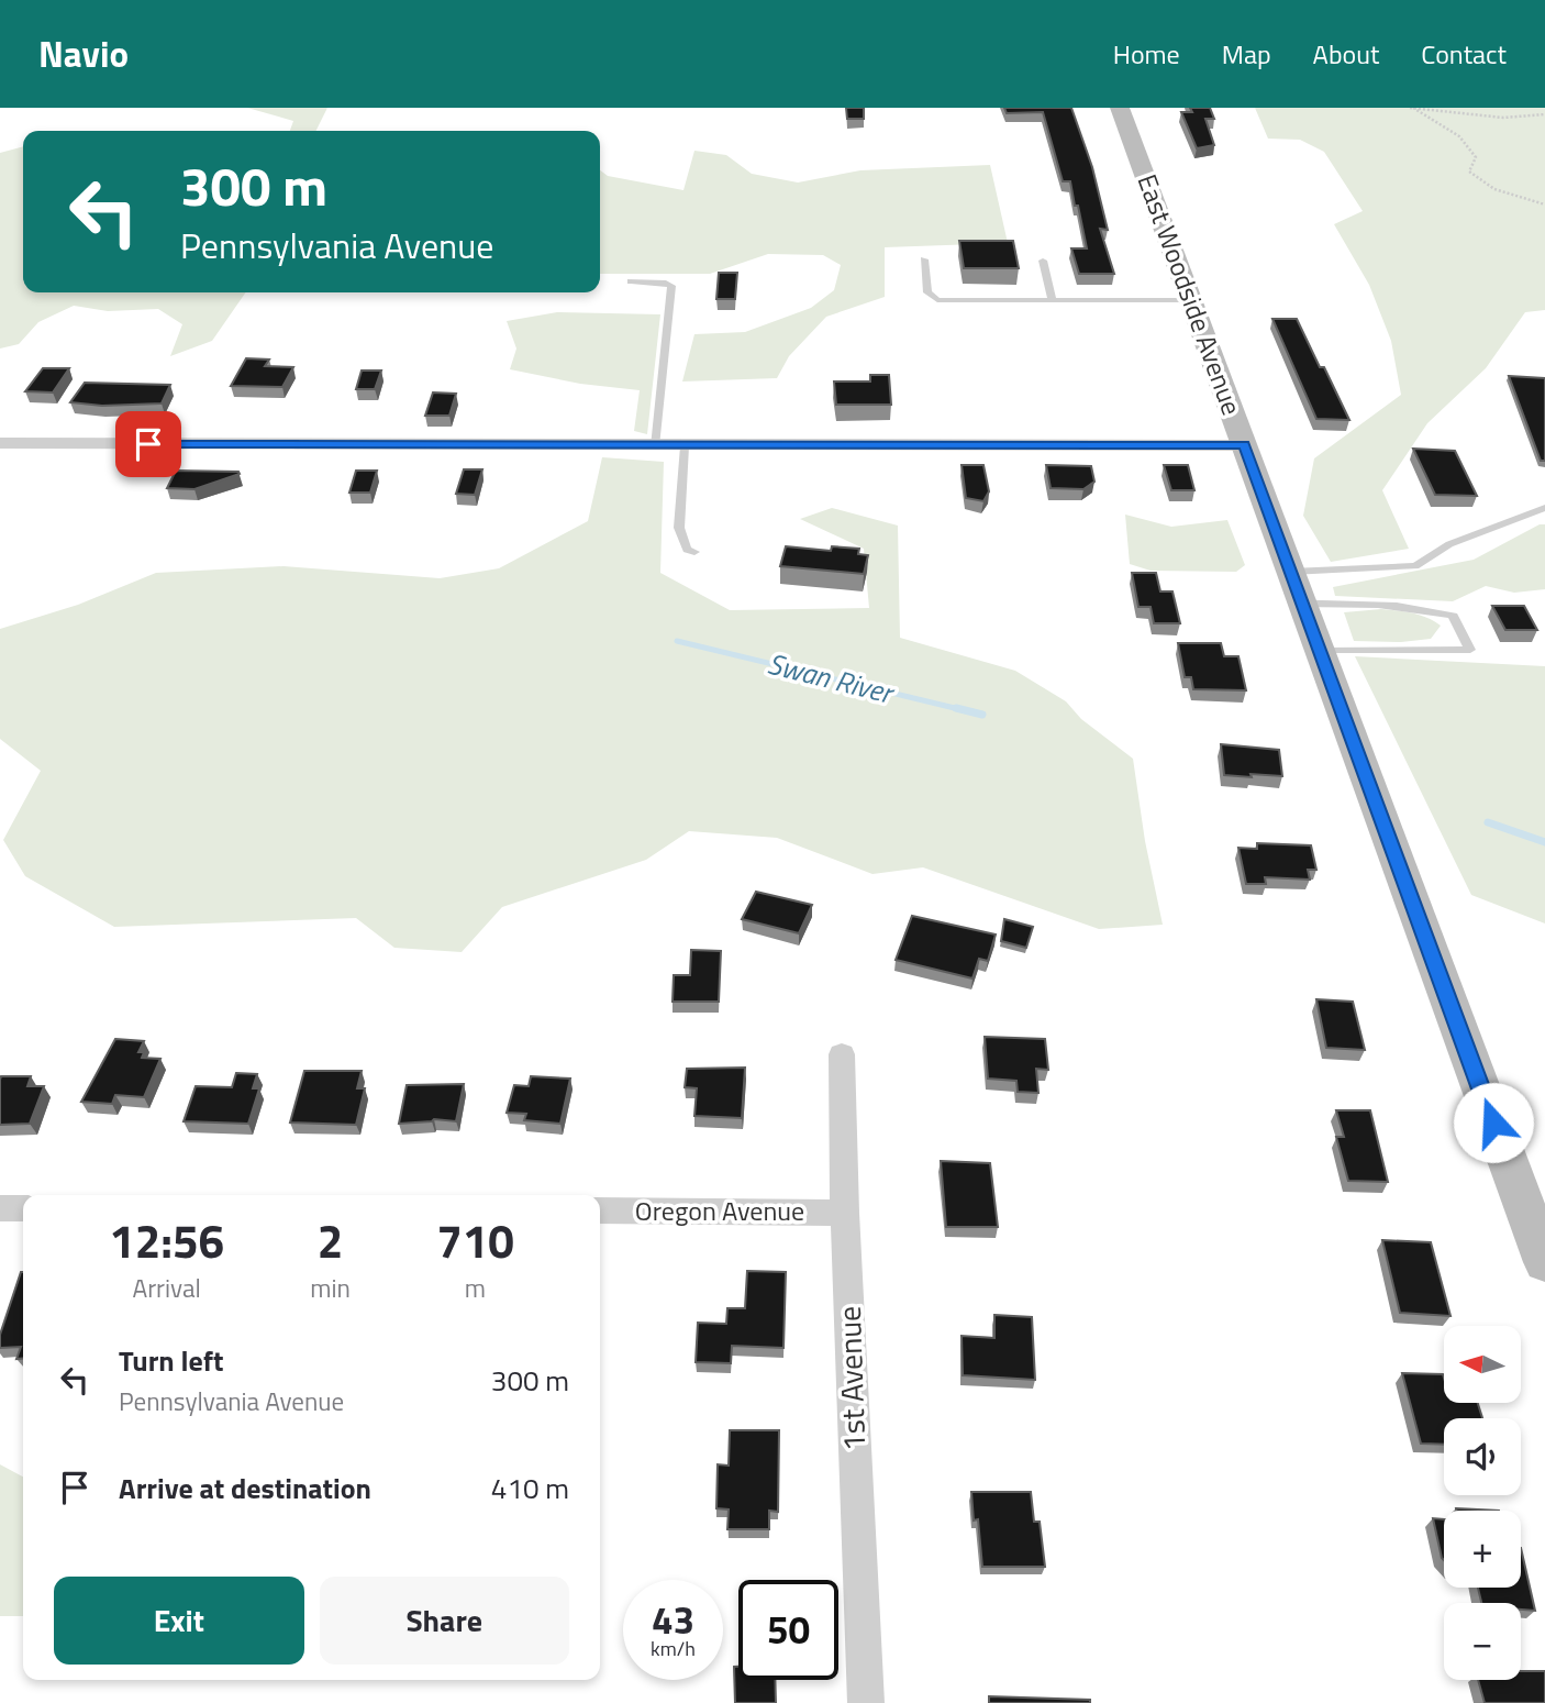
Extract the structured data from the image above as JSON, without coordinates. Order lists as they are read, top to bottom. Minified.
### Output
{"streets":{"main road":["East Woodside Avenue"],"street":["Oregon Avenue","1st Avenue"]},"crossings":[["Oregon Avenue","1st Avenue"]],"water":["Swan River"],"north":"left","page":{"header":"Navio","nav":["Home","Map","About","Contact"],"turn":["300 m","Pennsylvania Avenue"],"eta":["12:56","Arrival","2","min","710","m"],"map_buttons":["+","−"],"list":[{"name":"Turn left","note":"Pennsylvania Avenue","value":"300 m"},{"name":"Arrive at destination","value":"410 m"}],"buttons":["Exit","Share"],"speed":"43 km/h","limit":"50"}}
